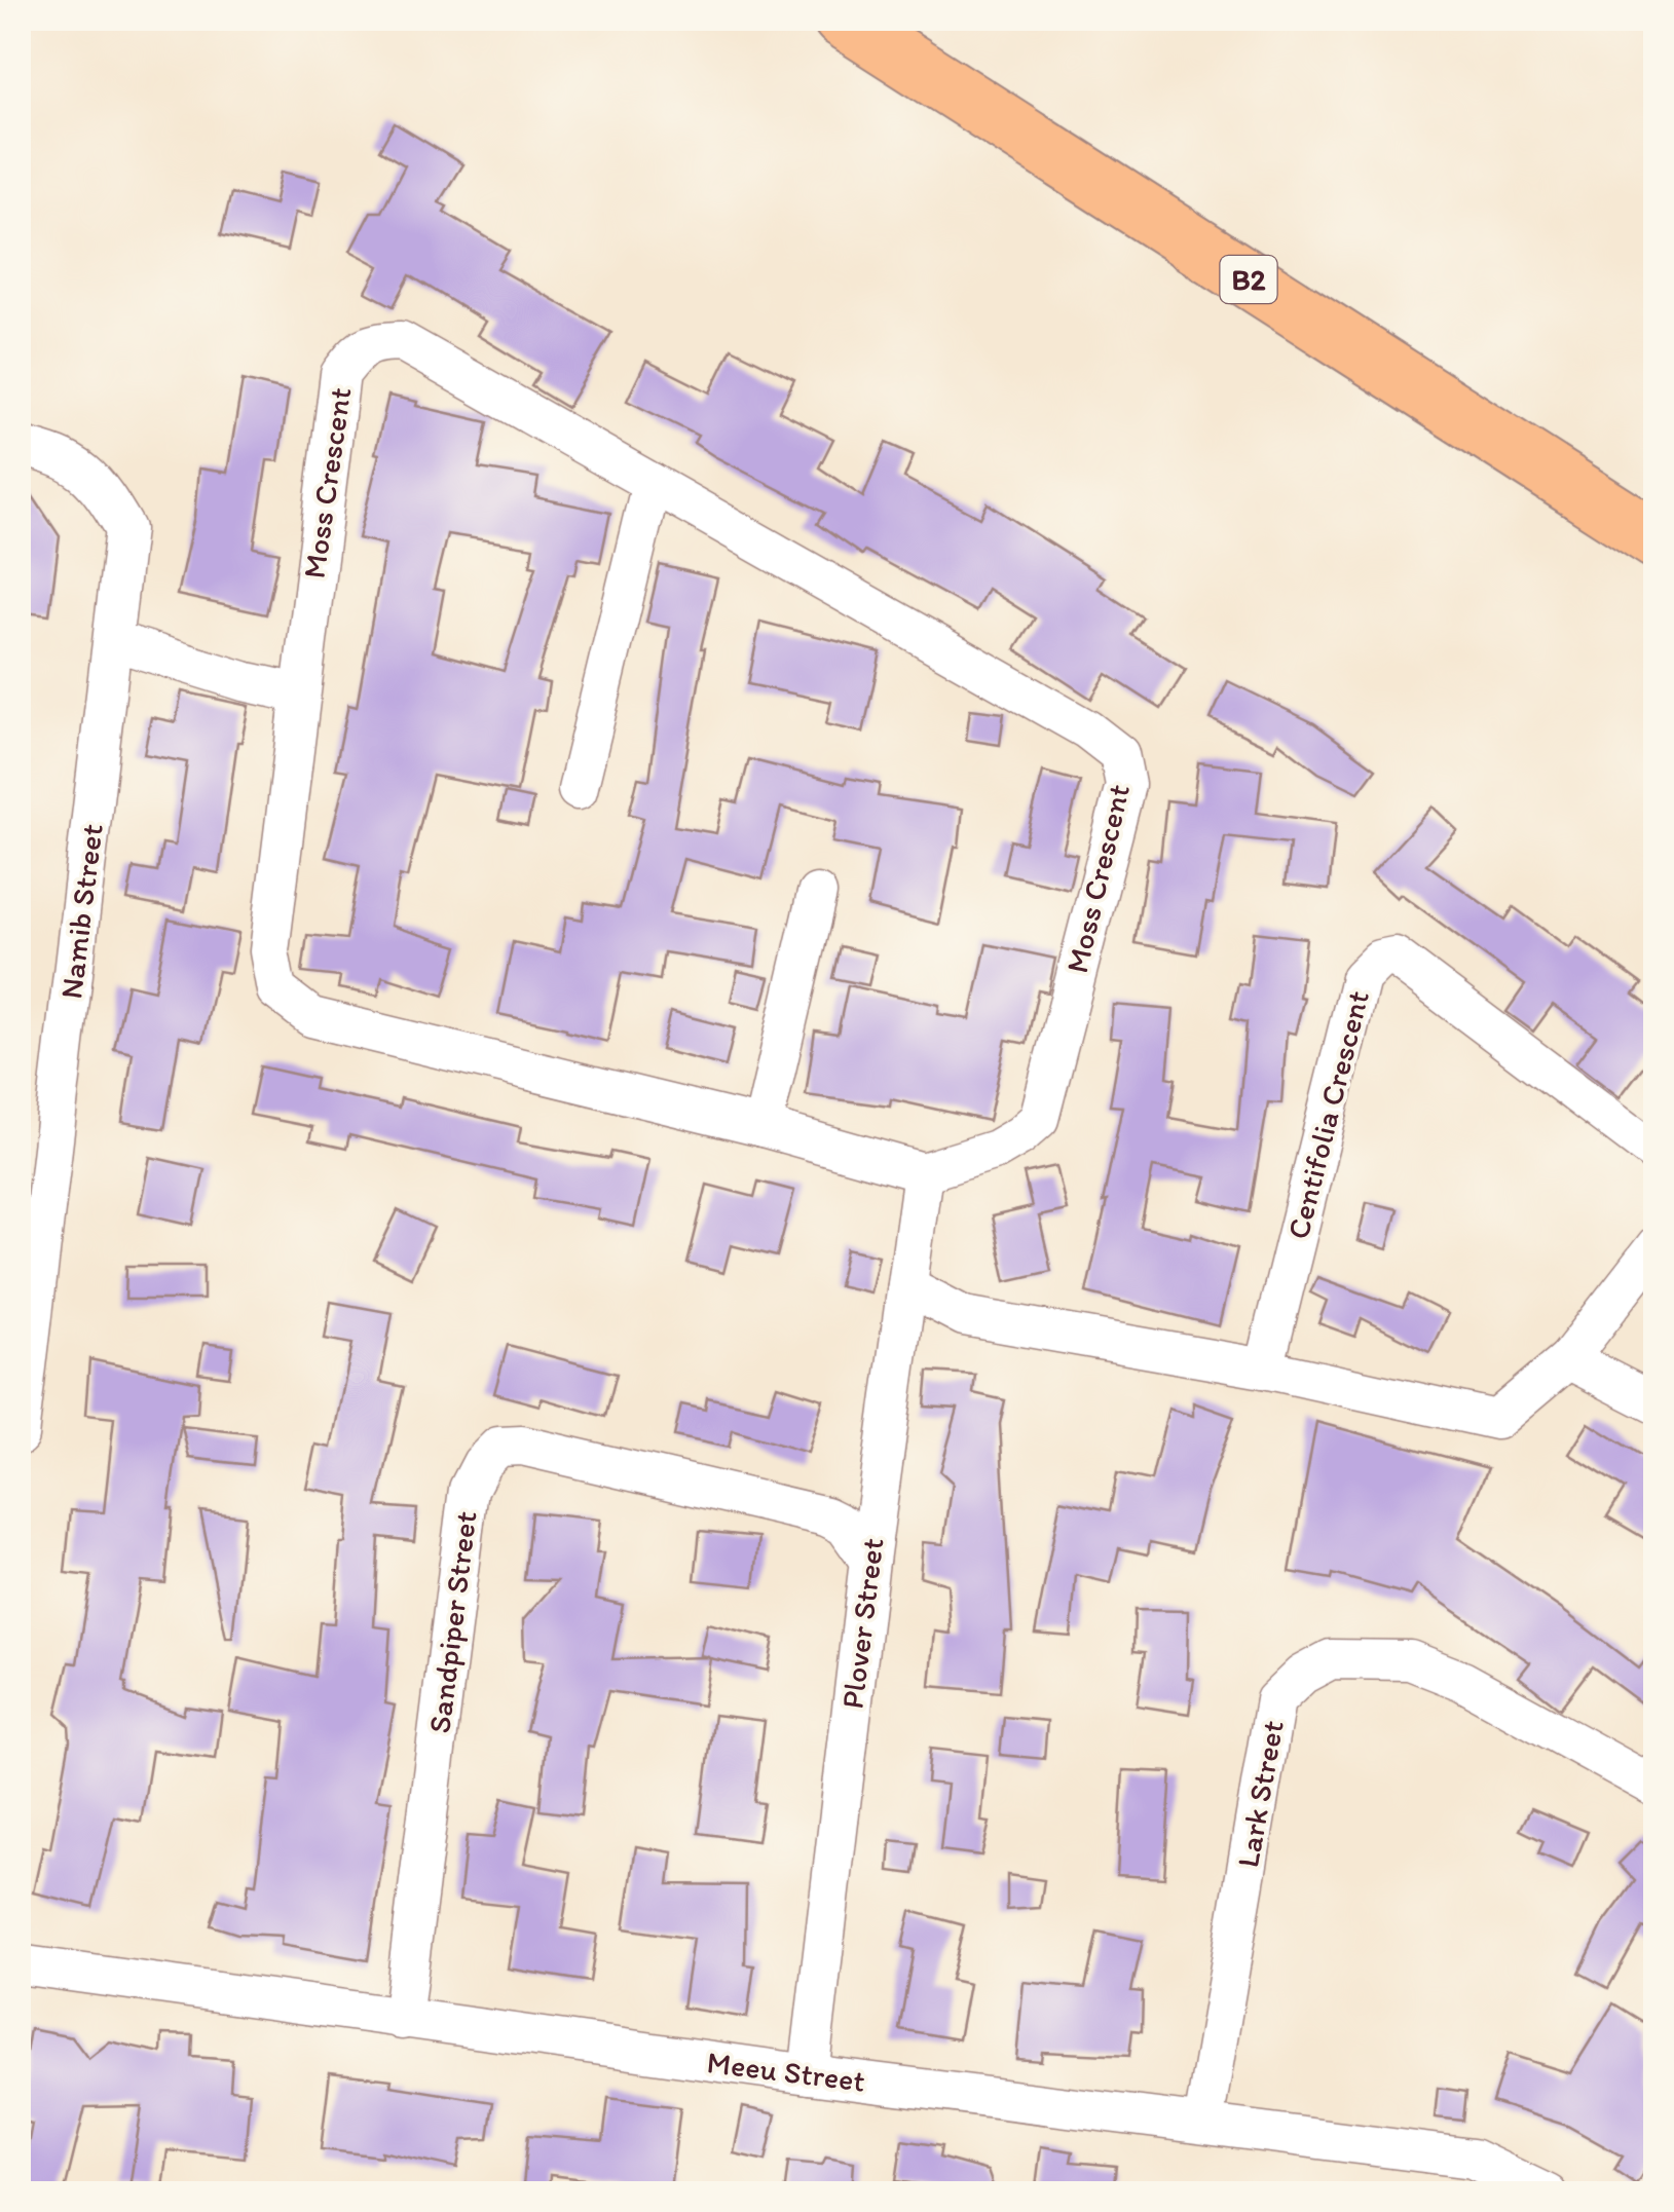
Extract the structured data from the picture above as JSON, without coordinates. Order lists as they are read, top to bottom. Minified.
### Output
{"streets":{"highway":["B2"],"street":["Moss Crescent","Namib Street","Centifolia Crescent","Sandpiper Street","Plover Street","Lark Street","Meeu Street"]},"crossings":[["Moss Crescent","Plover Street"],["Sandpiper Street","Plover Street"],["Sandpiper Street","Meeu Street"],["Plover Street","Meeu Street"],["Lark Street","Meeu Street"]]}
